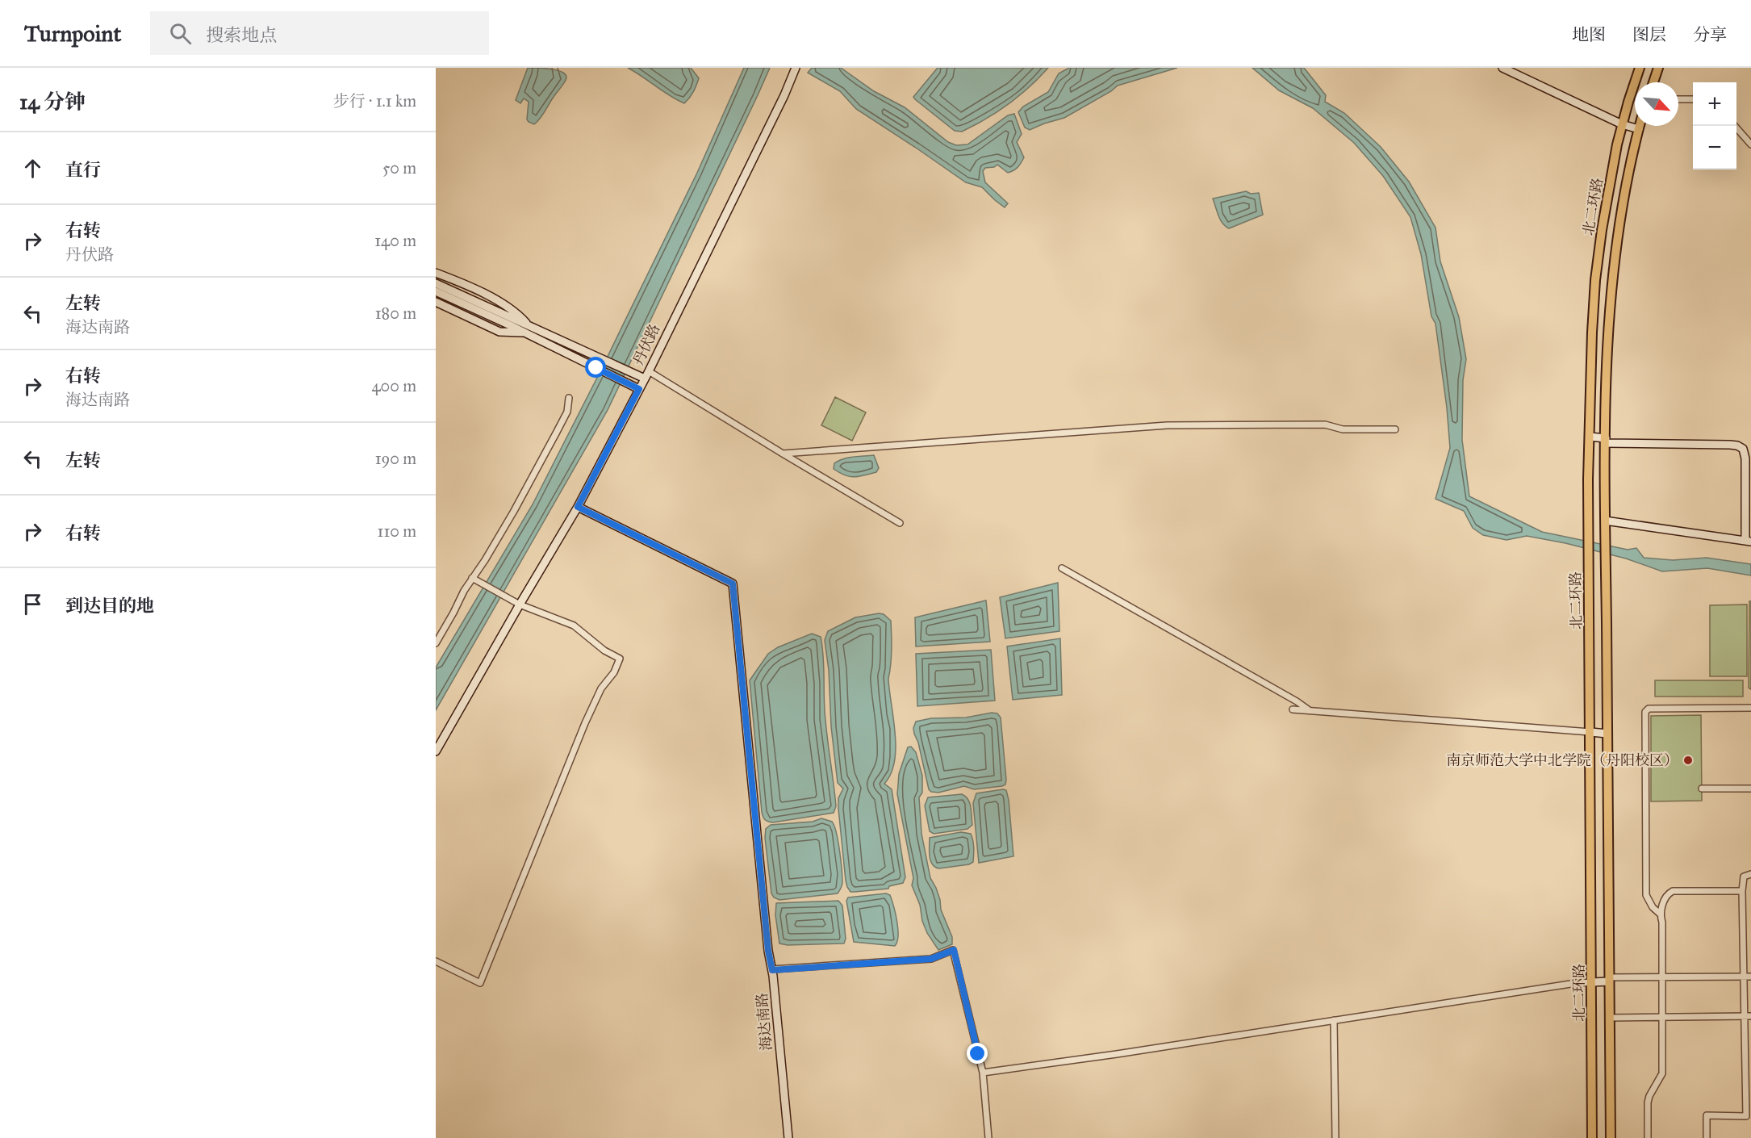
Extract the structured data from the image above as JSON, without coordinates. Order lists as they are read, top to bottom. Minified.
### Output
{"streets":{"main road":["北二环路"],"street":["丹伏路","海达南路"]},"crossings":[["丹伏路","海达南路"]],"places":["南京师范大学中北学院（丹阳校区）"],"north":"bottom right","page":{"header":"Turnpoint","search":"搜索地点","nav":["地图","图层","分享"],"heading":["14 分钟","步行 · 1.1 km"],"map_buttons":["+","−"],"list":[["直行","50 m"],["右转","丹伏路","140 m"],["左转","海达南路","180 m"],["右转","海达南路","400 m"],["左转","190 m"],["右转","110 m"],"到达目的地"]}}
